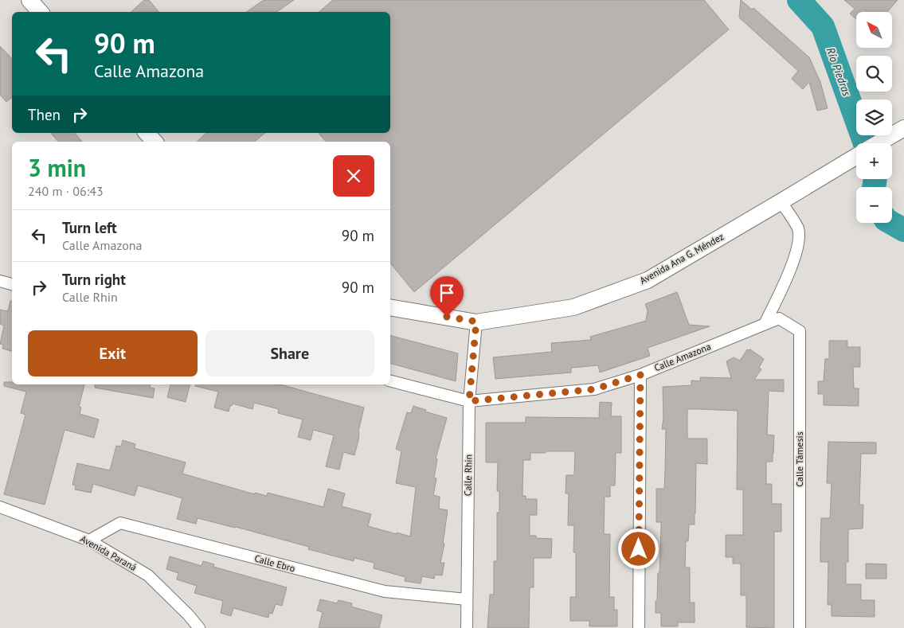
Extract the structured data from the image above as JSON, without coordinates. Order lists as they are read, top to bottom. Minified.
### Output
{"streets":{"main road":["Avenida Ana G. Méndez"],"street":["Calle Amazona","Calle Támesis","Calle Rhin","Avenida Paraná","Calle Ebro"]},"crossings":[["Avenida Ana G. Méndez","Calle Rhin"],["Calle Amazona","Calle Támesis"],["Calle Amazona","Calle Rhin"],["Calle Rhin","Calle Ebro"],["Avenida Paraná","Calle Ebro"]],"water":["Río Piedras"],"north":"top left","page":{"map_buttons":["+","−"],"turn":["90 m","Calle Amazona"],"then":"Then","heading":["3 min","240 m · 06:43"],"list":[{"name":"Turn left","note":"Calle Amazona","value":"90 m"},{"name":"Turn right","note":"Calle Rhin","value":"90 m"}],"buttons":["Exit","Share"]}}
